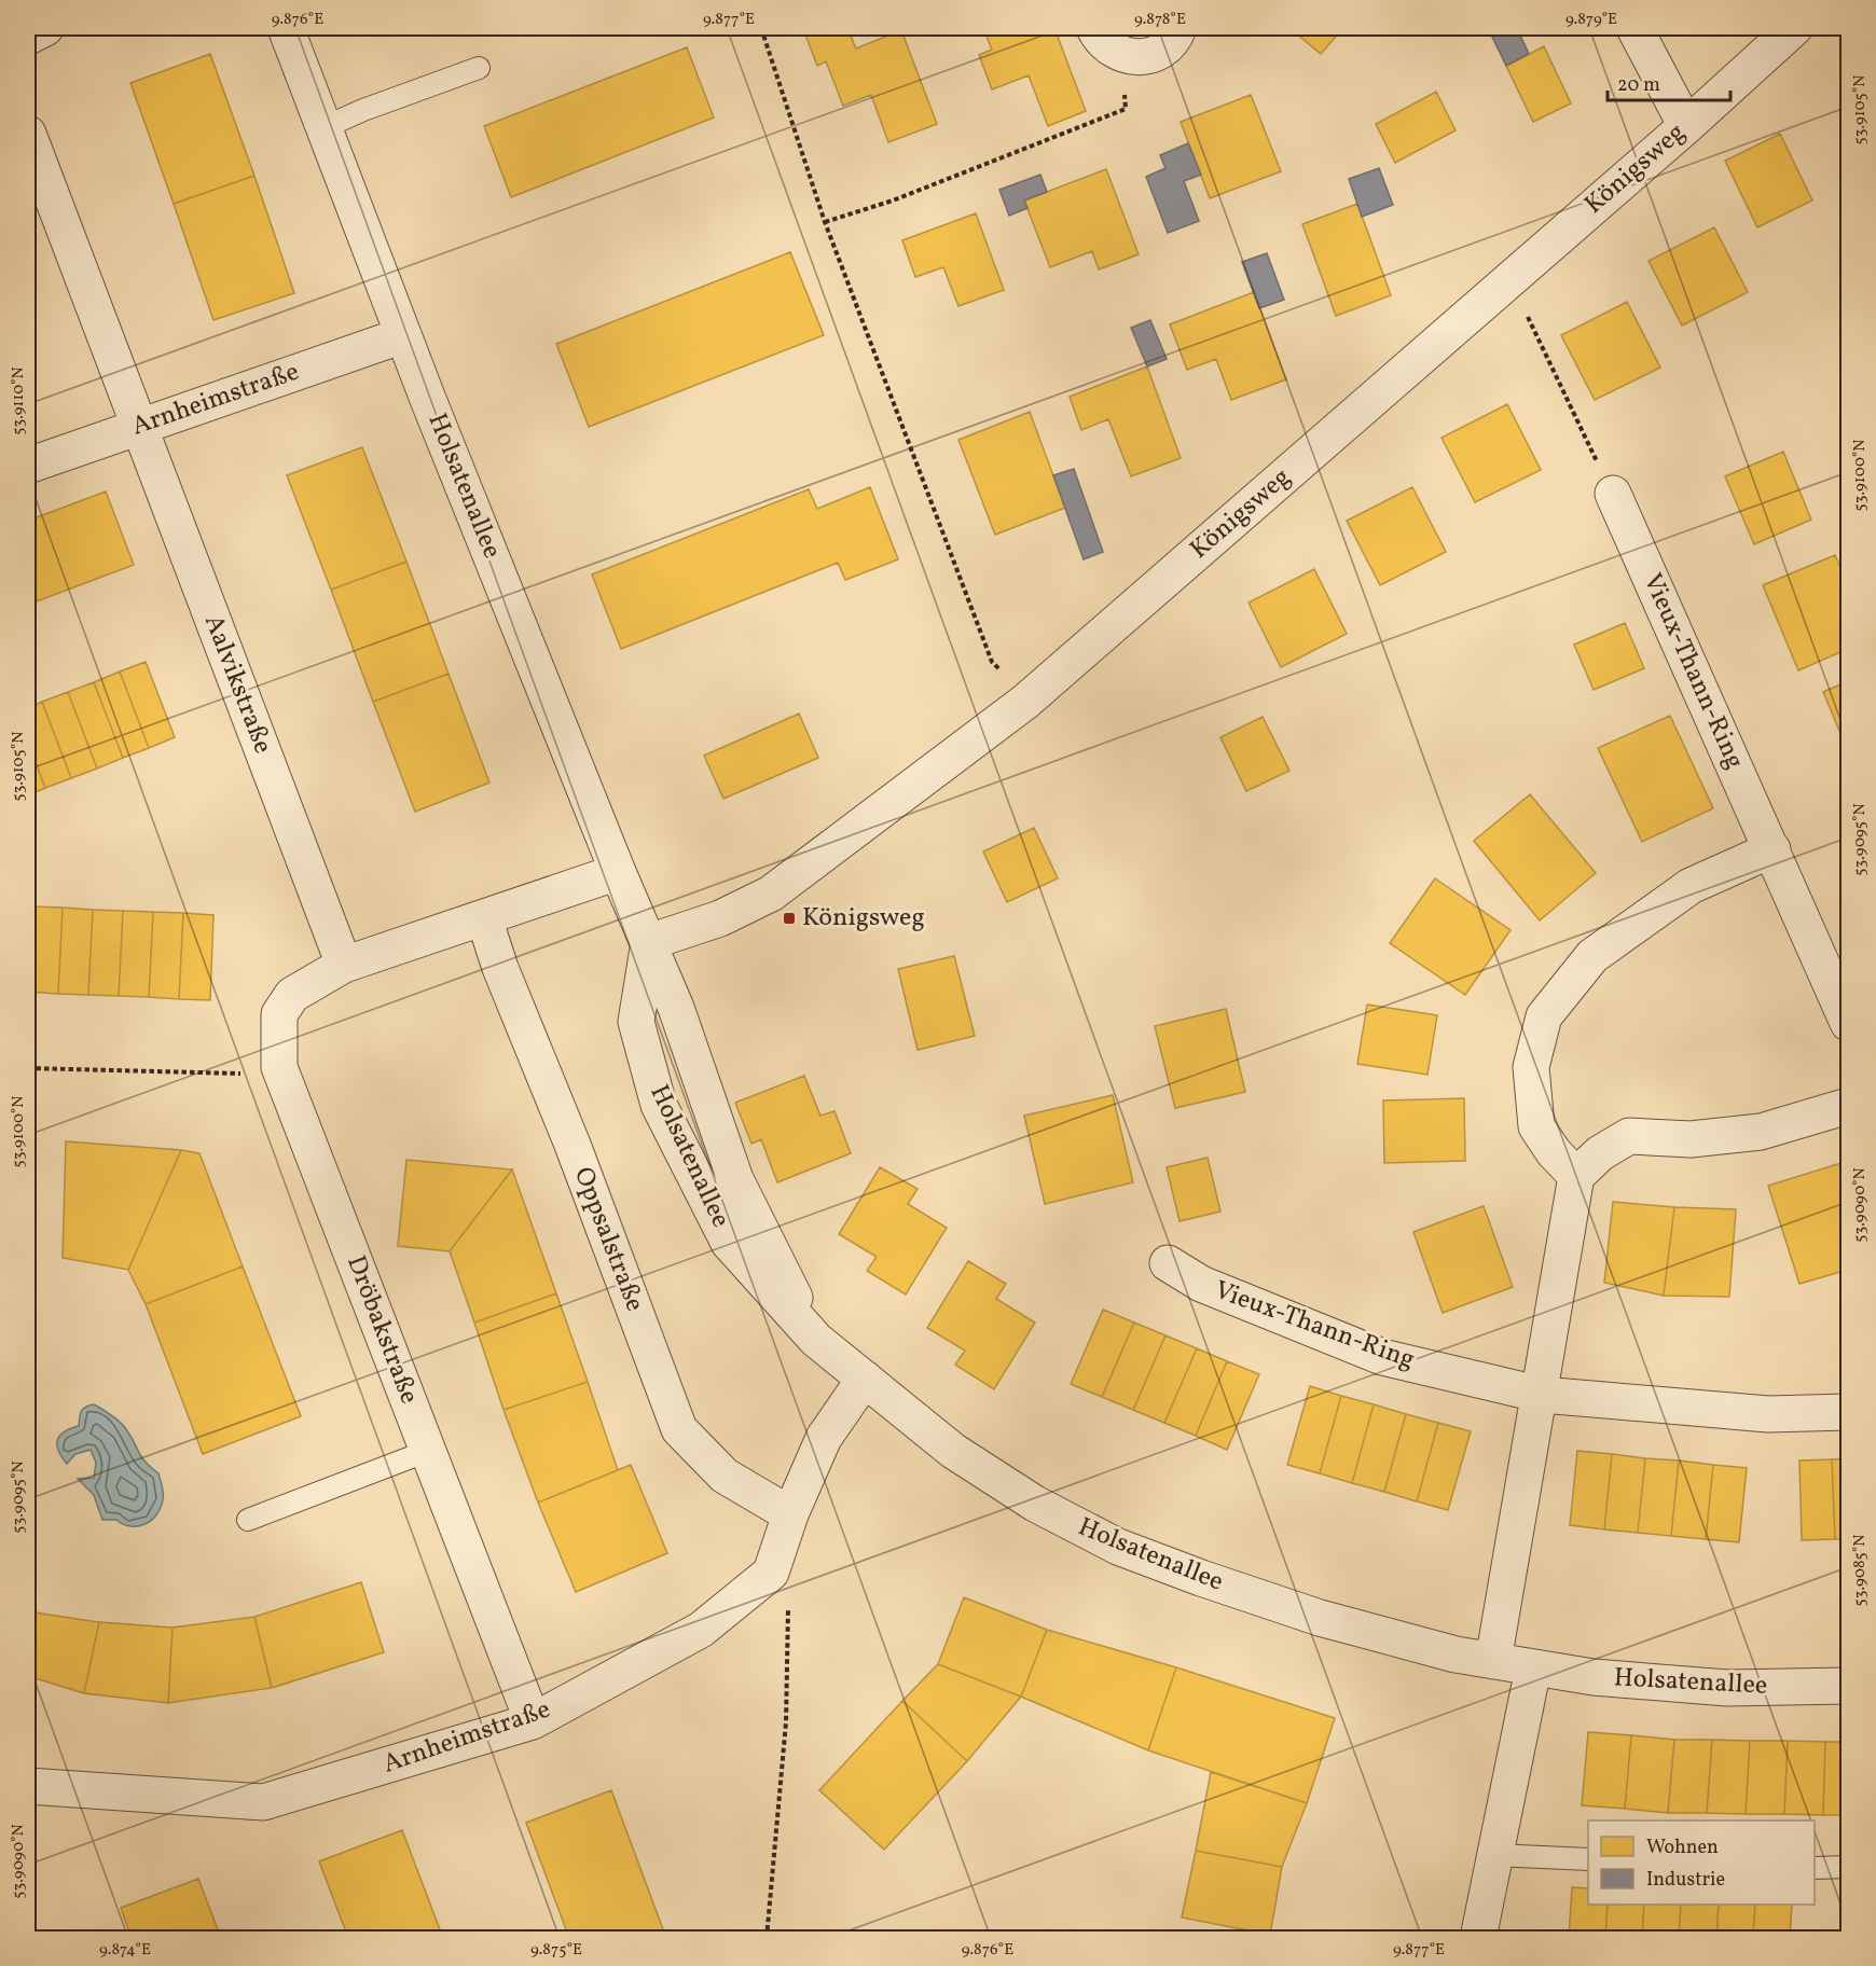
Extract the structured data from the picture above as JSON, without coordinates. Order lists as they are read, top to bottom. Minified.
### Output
{"streets":{"street":["Königsweg","Arnheimstraße","Holsatenallee","Vieux-Thann-Ring","Aalvikstraße","Oppsalstraße","Dröbakstraße"]},"crossings":[["Königsweg","Holsatenallee"],["Arnheimstraße","Holsatenallee"],["Arnheimstraße","Aalvikstraße"],["Arnheimstraße","Oppsalstraße"],["Arnheimstraße","Dröbakstraße"],["Aalvikstraße","Dröbakstraße"]],"places":{"transit":["Königsweg"]},"legend":["Wohnen","Industrie"],"scale_bar":"20 m","coordinates":["9.876°E","9.877°E","9.878°E","9.879°E","53.9105°N","53.9110°N","53.9100°N","53.9095°N","53.9090°N","53.9085°N","9.874°E","9.875°E"]}
